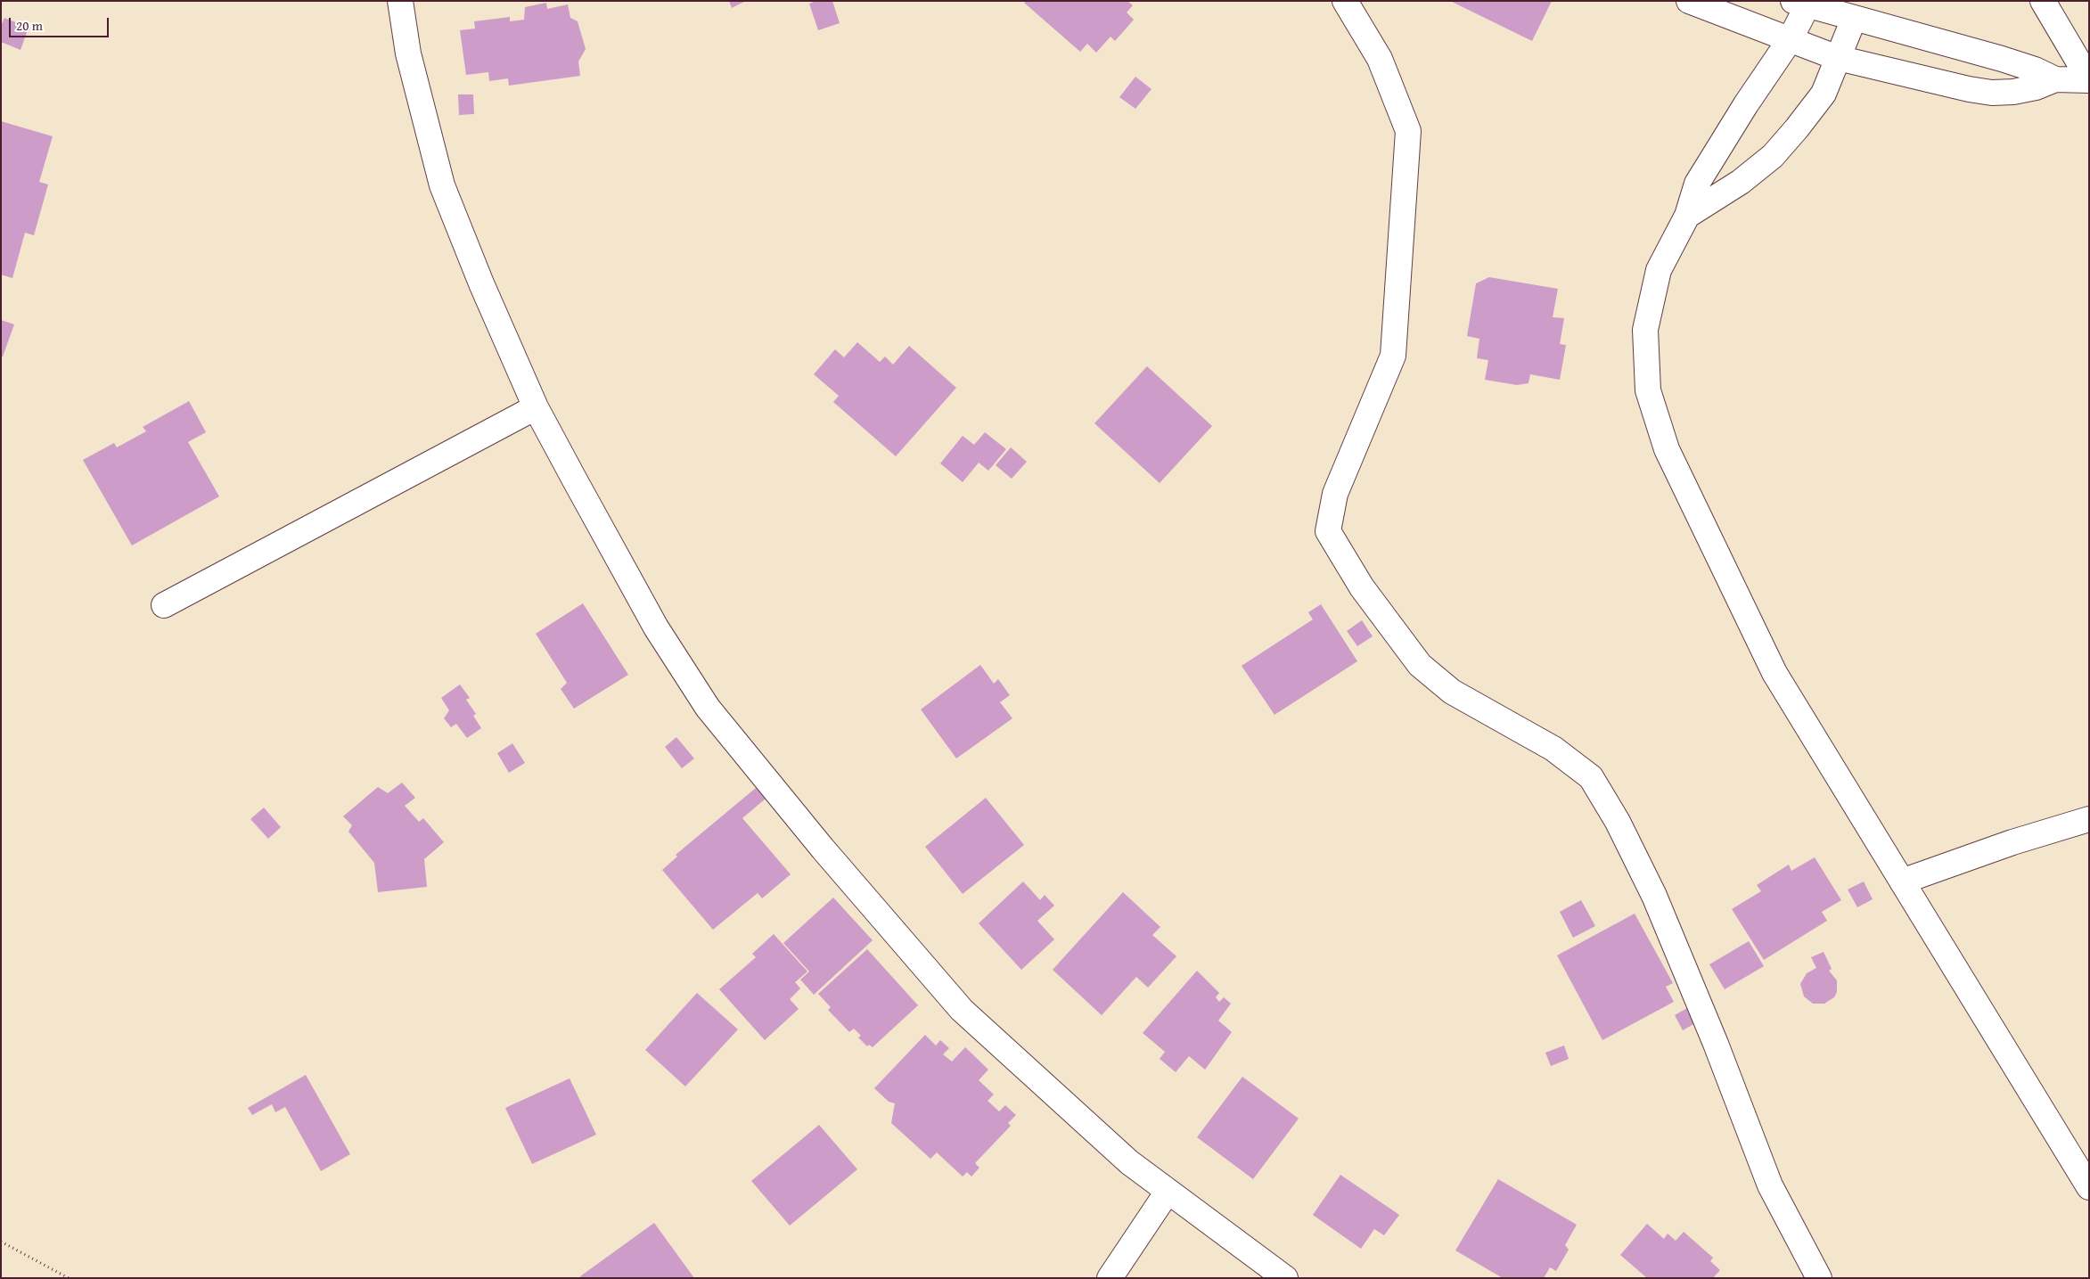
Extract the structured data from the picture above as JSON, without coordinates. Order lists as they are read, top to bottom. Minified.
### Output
{"scale_bar":"20 m"}
